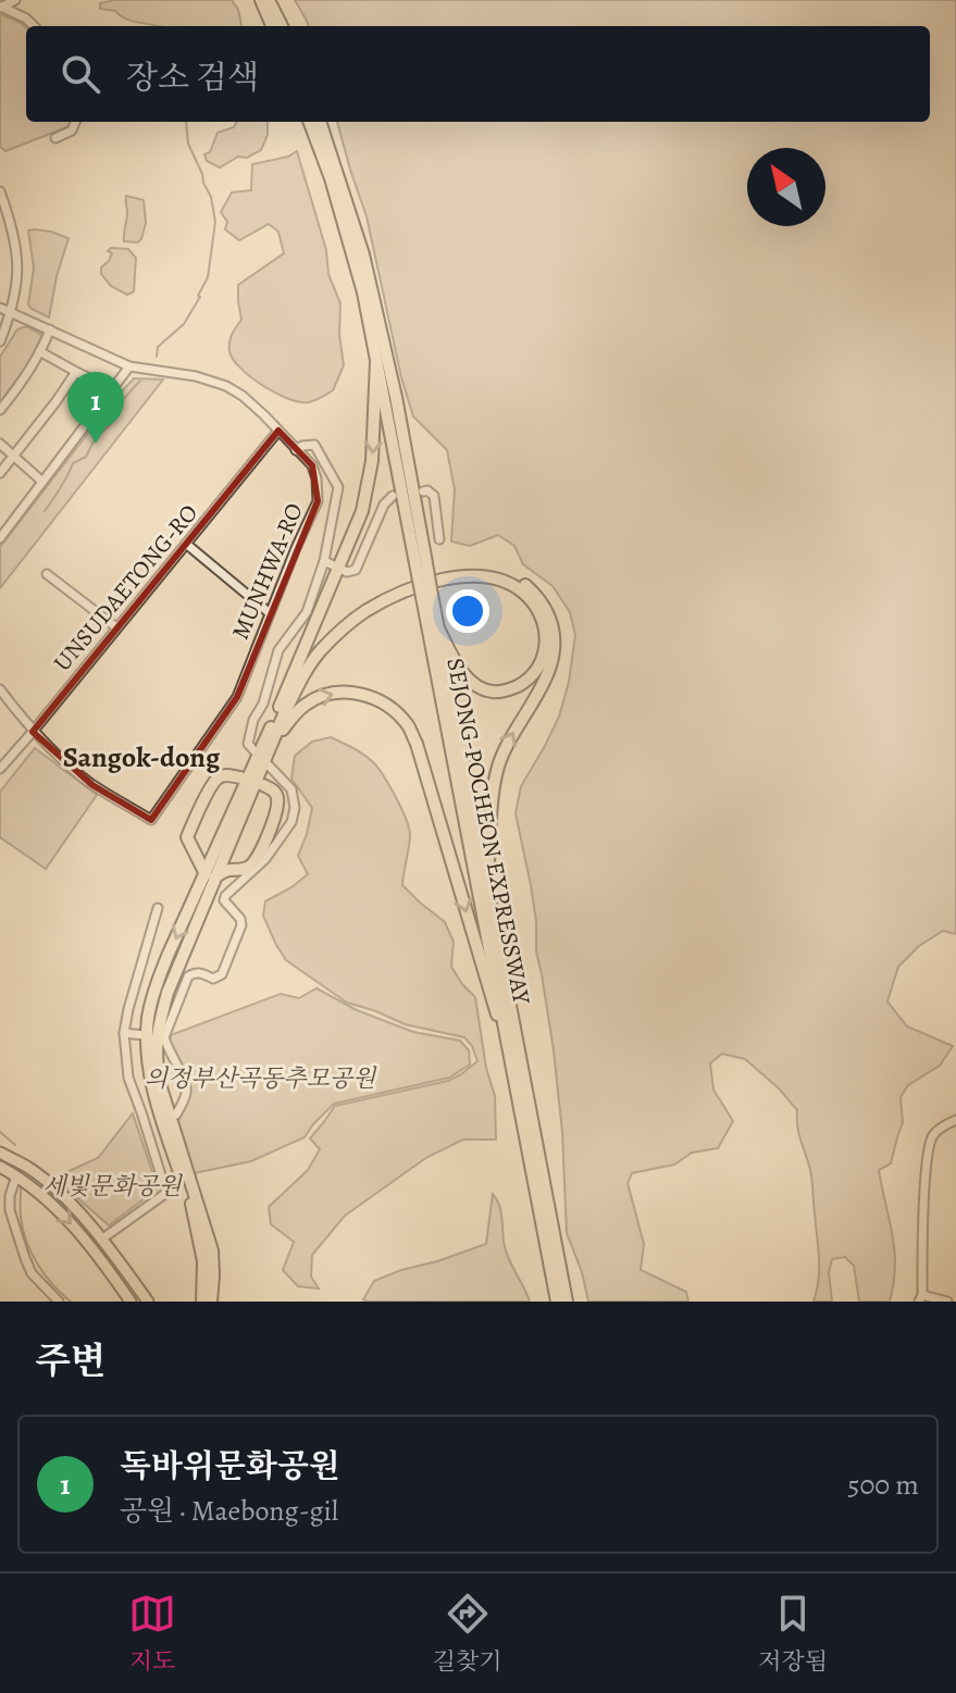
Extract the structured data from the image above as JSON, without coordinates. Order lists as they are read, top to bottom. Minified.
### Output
{"streets":{"highway":["SEJONG-POCHEON EXPRESSWAY"],"street":["MUNHWA-RO","UNSUDAETONG-RO"]},"crossings":[["MUNHWA-RO","UNSUDAETONG-RO"]],"districts":["Sangok-dong"],"parks":["의정부산곡동추모공원","세빛문화공원"],"north":"top left","page":{"search":"장소 검색","pins":"1","heading":"주변","list":[{"mark":"1","name":"독바위문화공원","note":"공원 · Maebong-gil","value":"500 m"}],"nav":["지도","길찾기","저장됨"]}}
